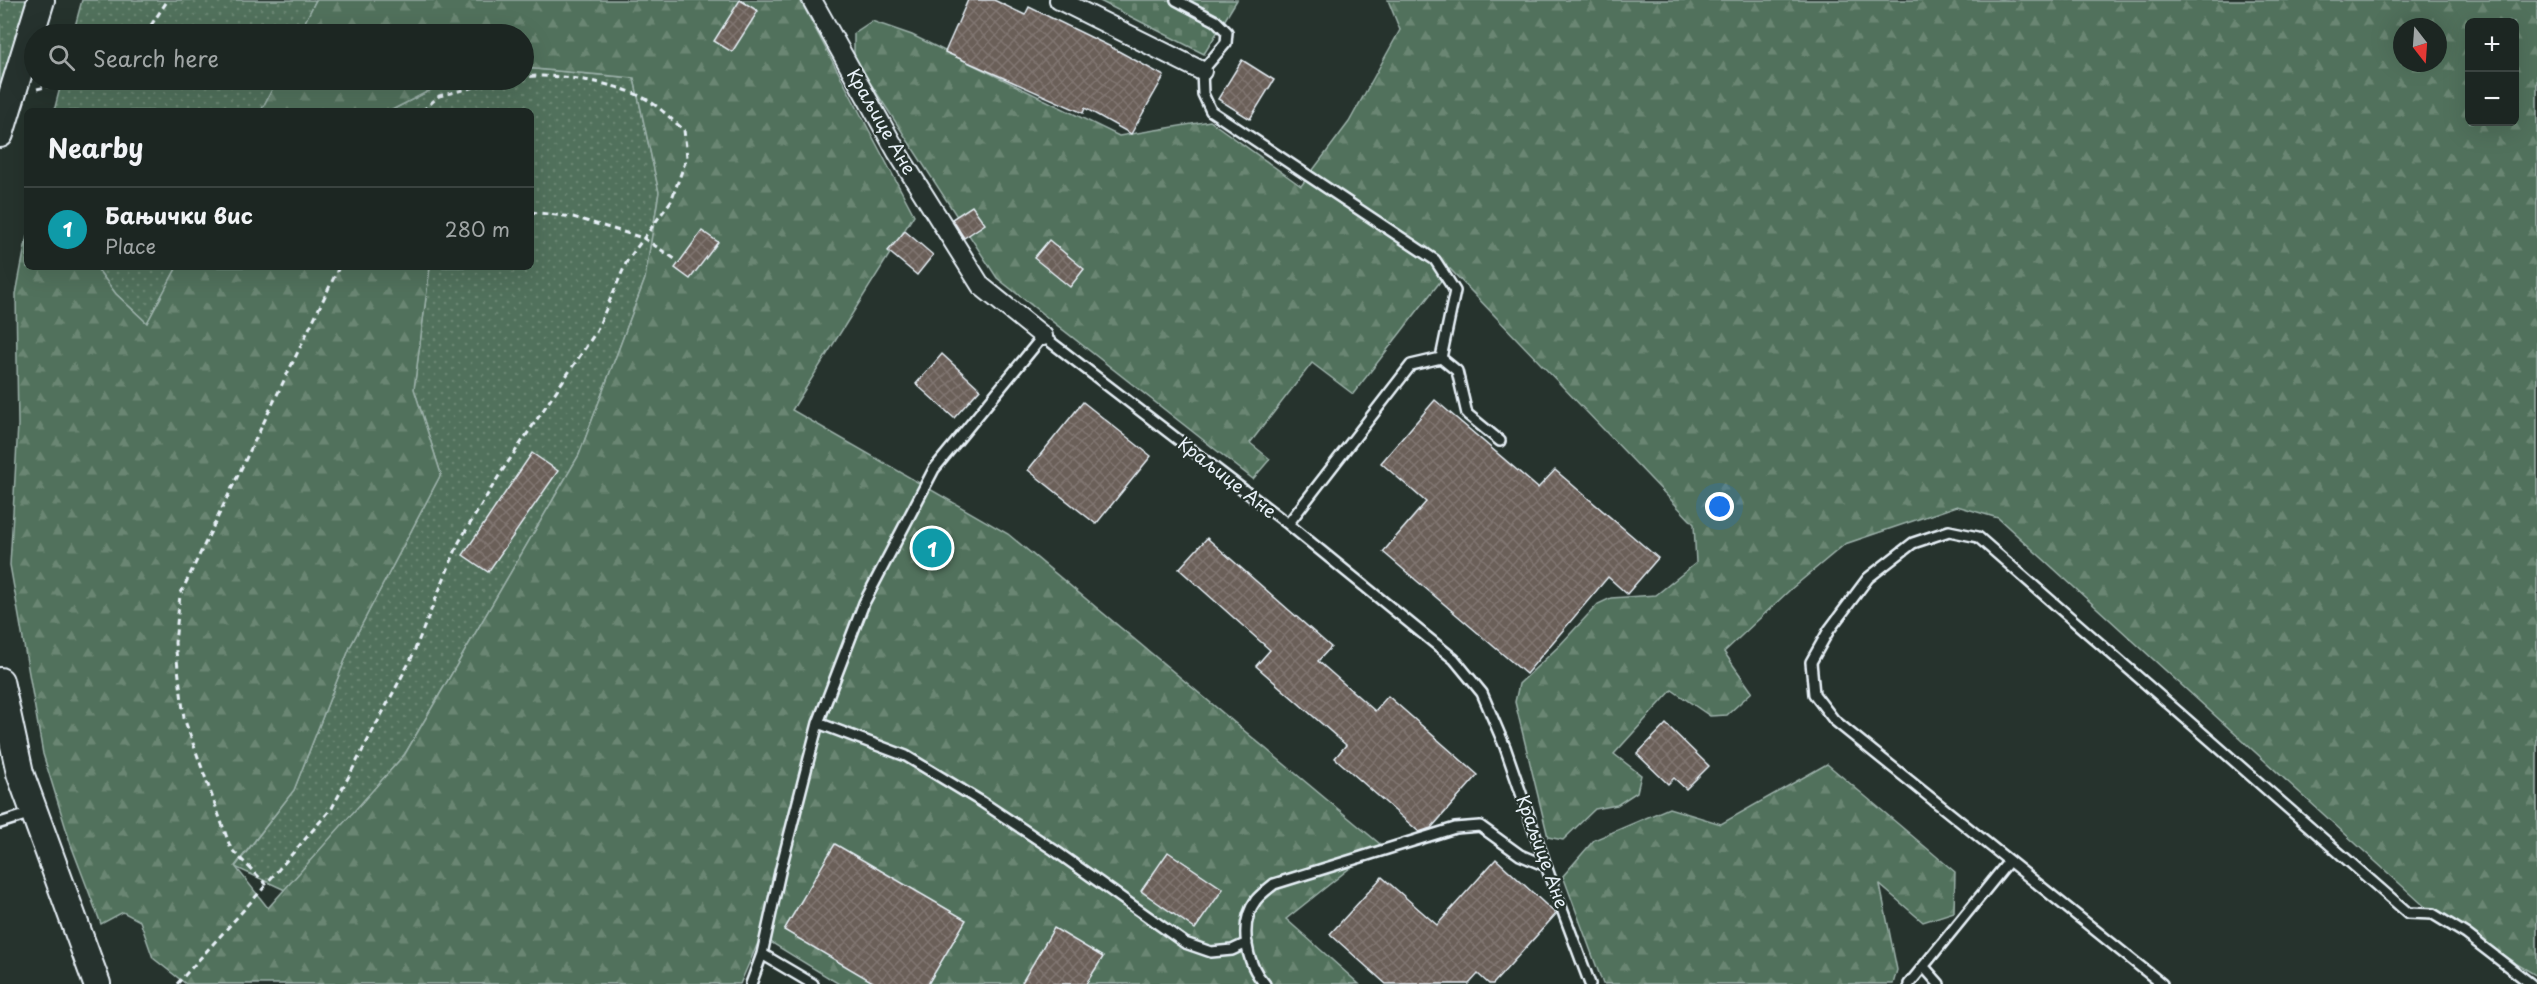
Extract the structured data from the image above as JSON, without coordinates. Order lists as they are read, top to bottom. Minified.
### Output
{"streets":{"street":["Краљице Ане"]},"north":"bottom","page":{"map_buttons":["+","−"],"search":"Search here","heading":"Nearby","list":[{"mark":"1","name":"Бањички вис","note":"Place","value":"280 m"}],"pins":"1"}}
